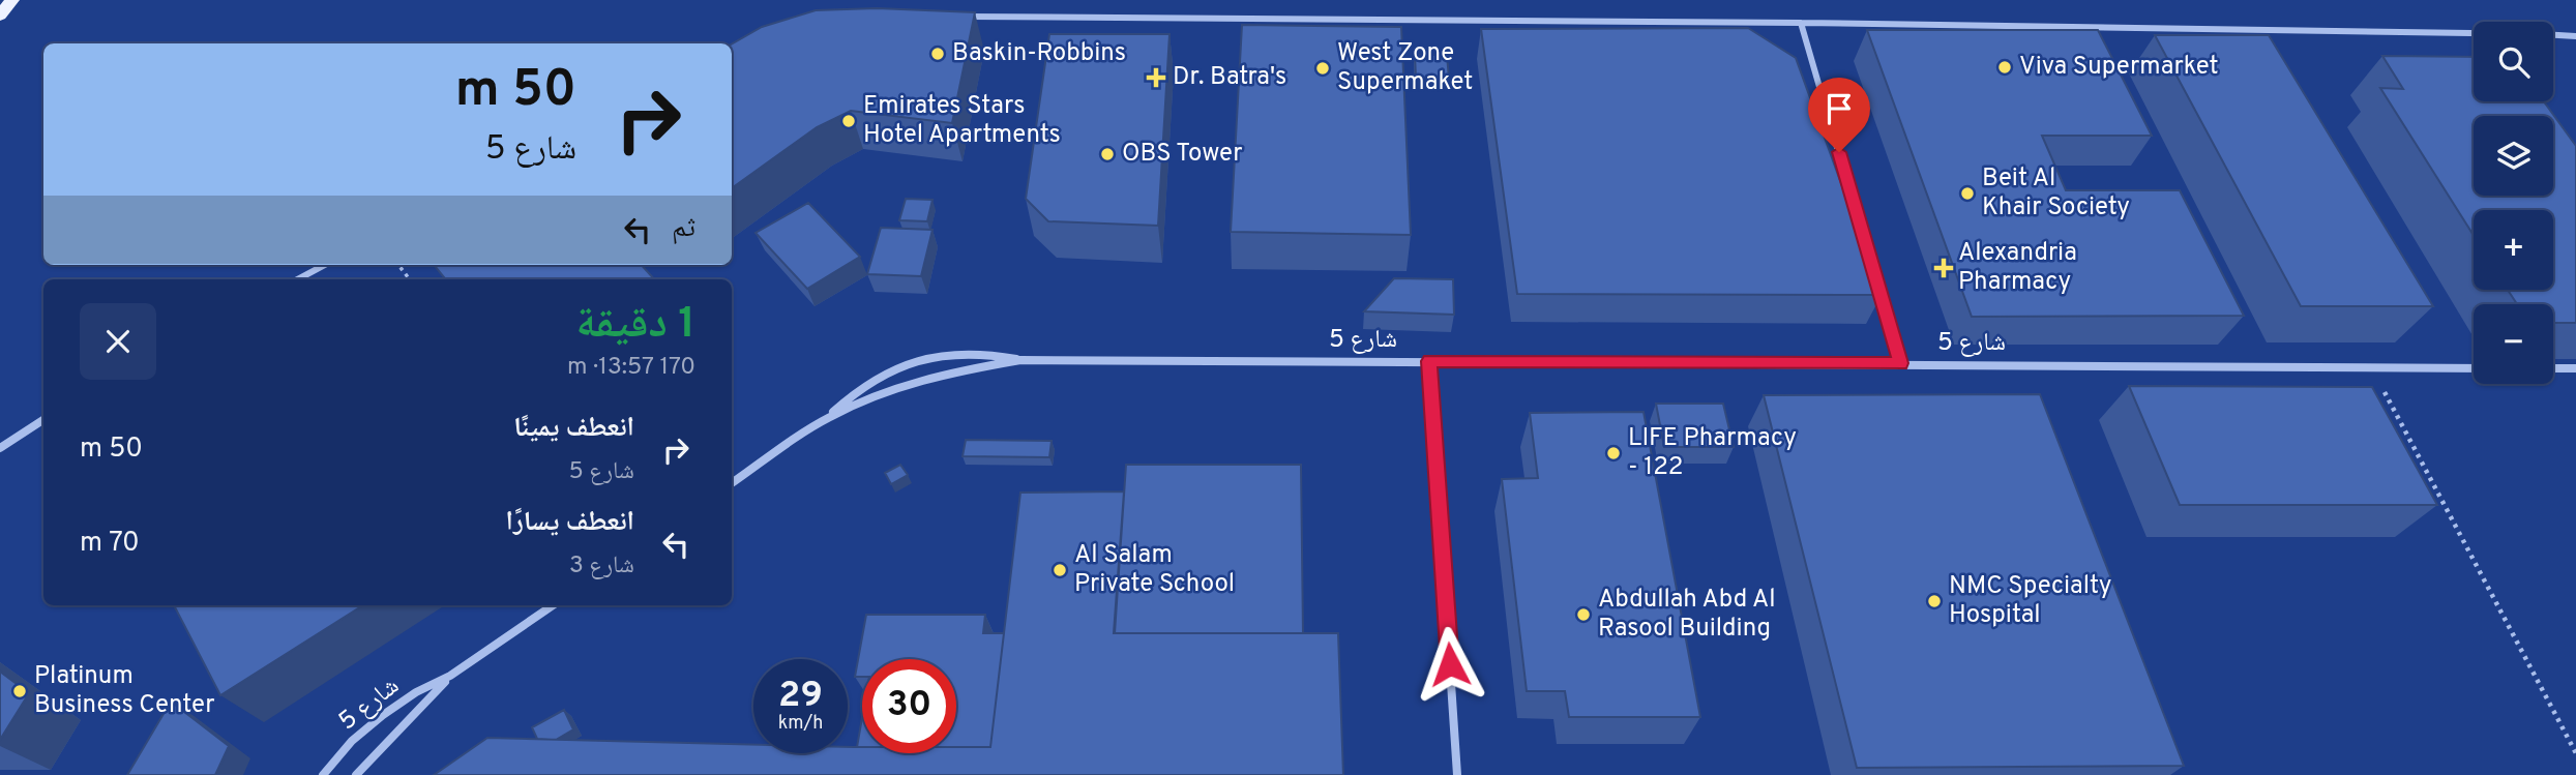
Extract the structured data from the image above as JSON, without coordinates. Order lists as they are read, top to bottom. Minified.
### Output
{"streets":{"street":["شارع 5"]},"places":{"other":["Baskin-Robbins","Viva Supermarket","West Zone Supermaket","Emirates Stars Hotel Apartments","OBS Tower","Beit Al Khair Society","LIFE Pharmacy - 122","Al Salam Private School","NMC Specialty Hospital","Abdullah Abd Al Rasool Building","Platinum Business Center"],"health":["Dr. Batra's","Alexandria Pharmacy"]},"page":{"map_buttons":["+","−"],"turn":["50 m","شارع 5"],"then":"ثم","heading":["1 دقيقة","170 m · 13:57"],"list":[{"name":"انعطف يمينًا","note":"شارع 5","value":"50 m"},{"name":"انعطف يسارًا","note":"شارع 3","value":"70 m"}],"speed":"29 km/h","limit":"30"}}
